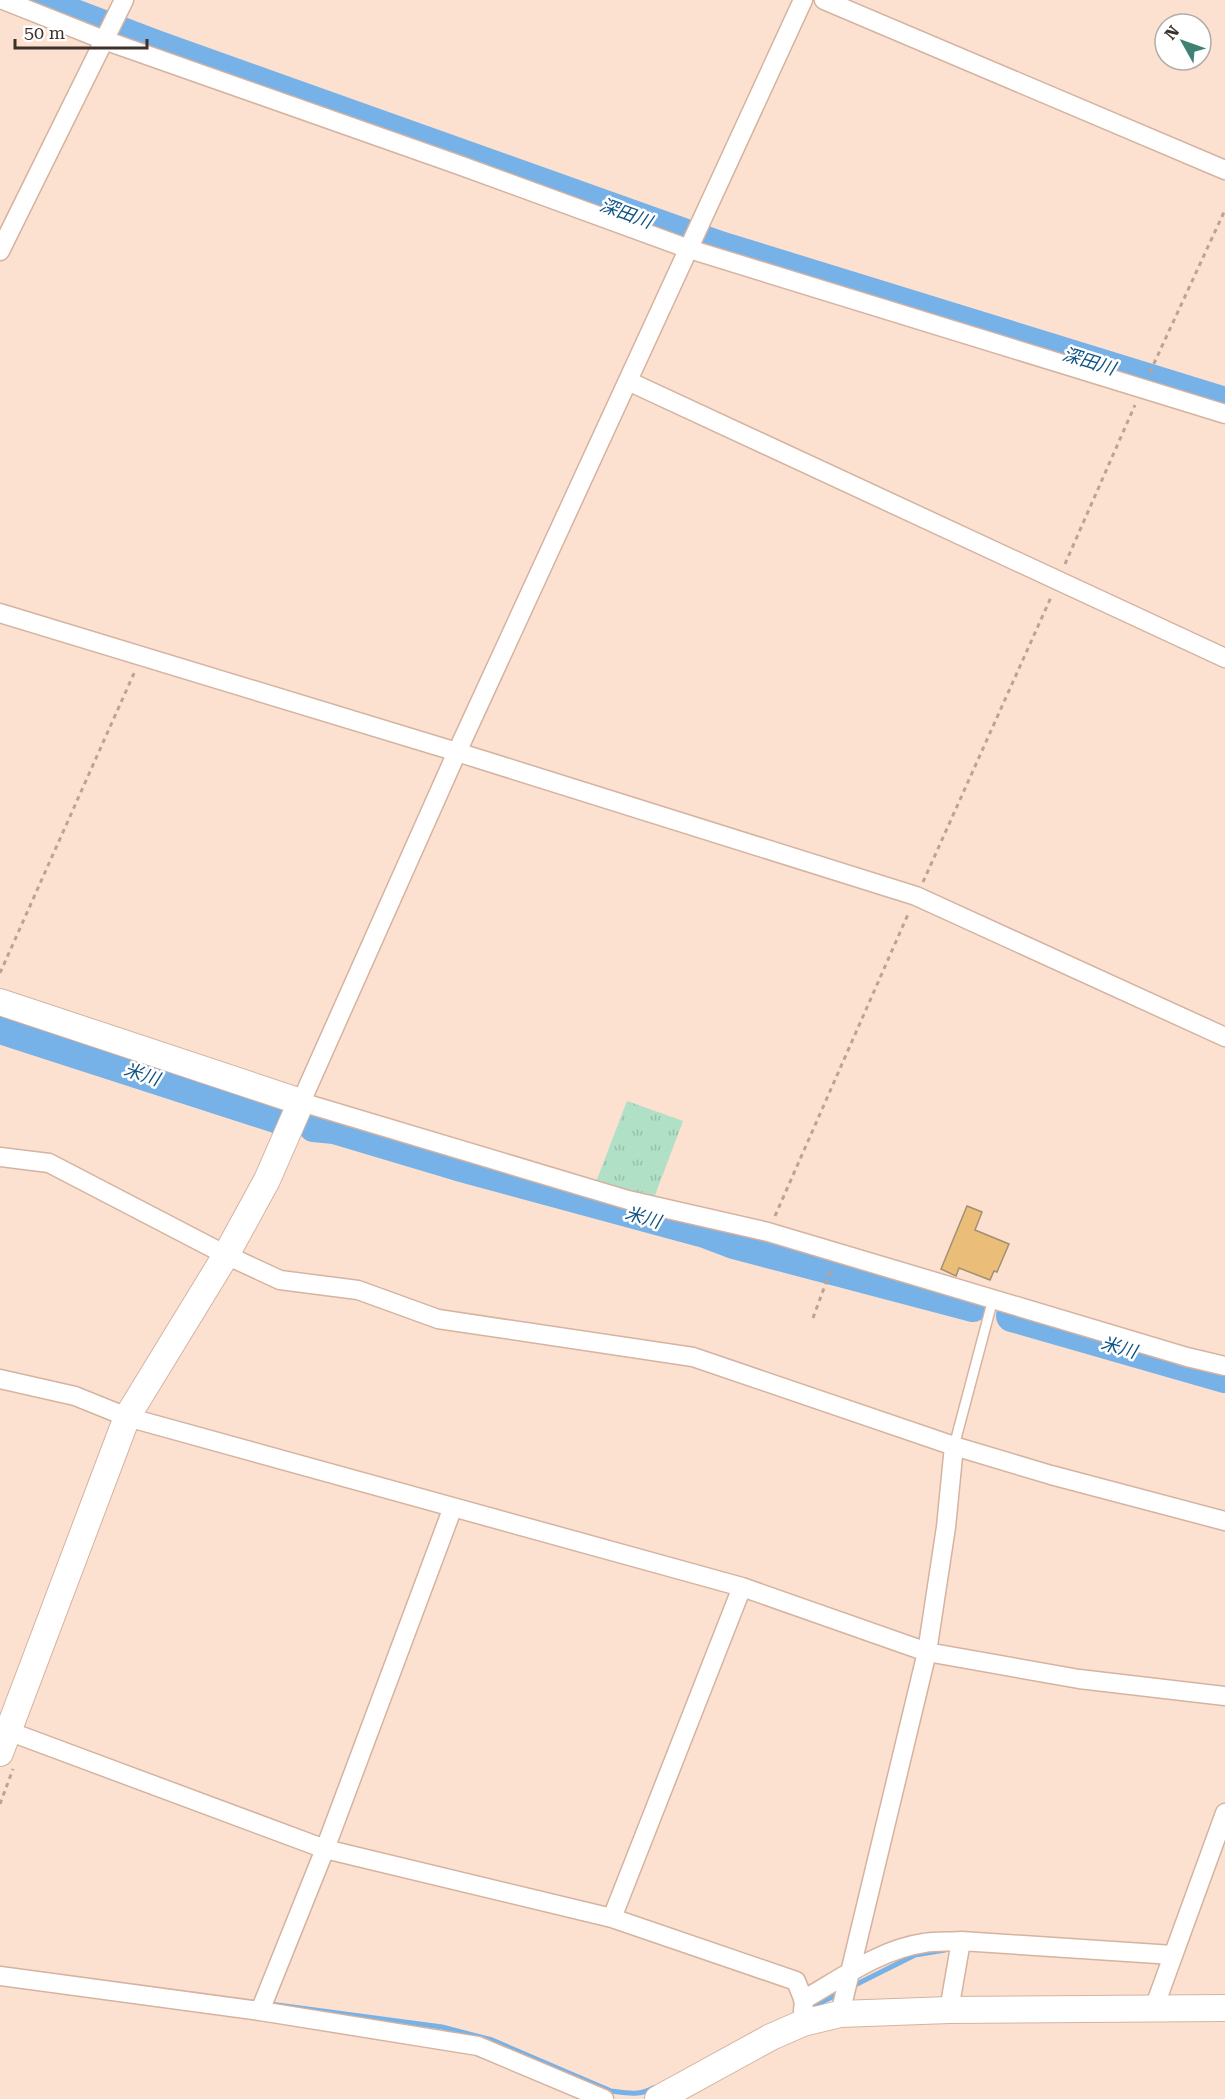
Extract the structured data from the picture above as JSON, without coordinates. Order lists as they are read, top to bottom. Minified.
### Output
{"water":["深田川","米川"],"scale_bar":"50 m","north":"top left"}
